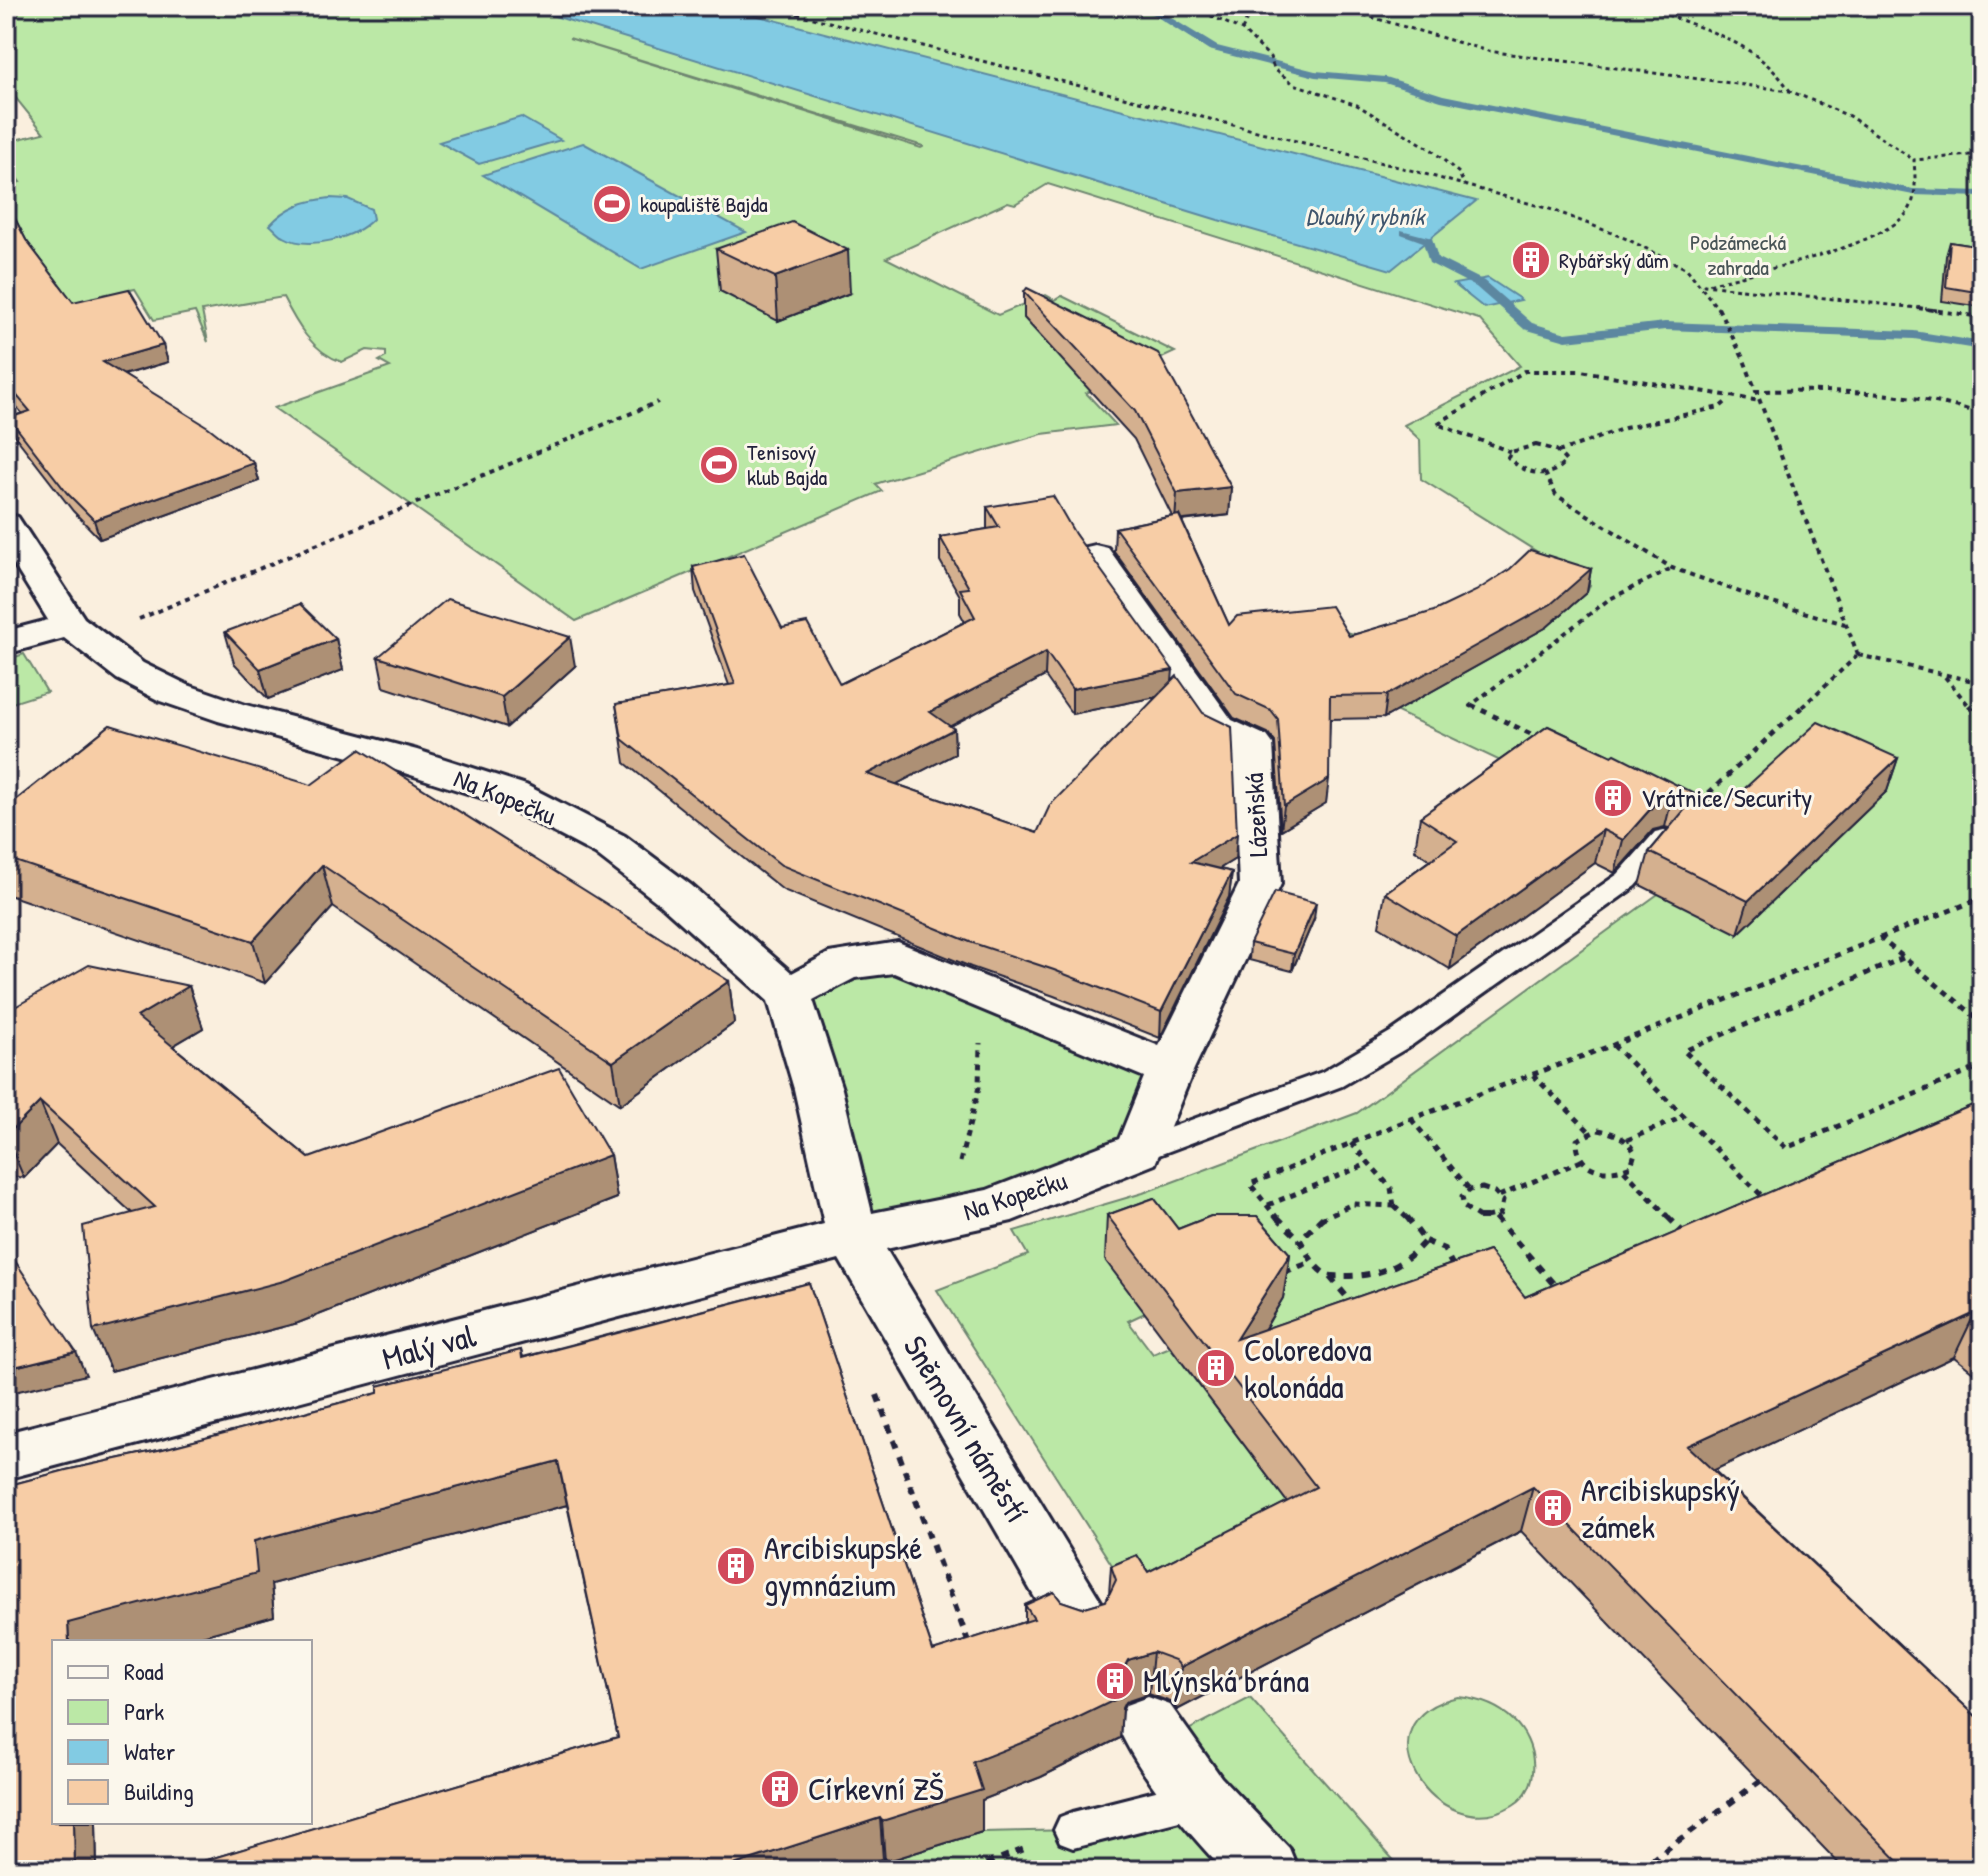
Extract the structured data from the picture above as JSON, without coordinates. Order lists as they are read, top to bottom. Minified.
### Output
{"streets":{"street":["Na Kopečku","Lázeňská","Malý val","Sněmovní náměstí"]},"crossings":[["Na Kopečku","Malý val"],["Na Kopečku","Sněmovní náměstí"],["Malý val","Sněmovní náměstí"]],"water":["Dlouhý rybník"],"parks":["Podzámecká zahrada"],"places":{"sports":["koupaliště Bajda","Tenisový klub Bajda"],"building":["Rybářský dům","Vrátnice/Security","Coloredova kolonáda","Arcibiskupský zámek","Arcibiskupské gymnázium","Mlýnská brána","Církevní ZŠ"]},"legend":["Road","Park","Water","Building"]}
